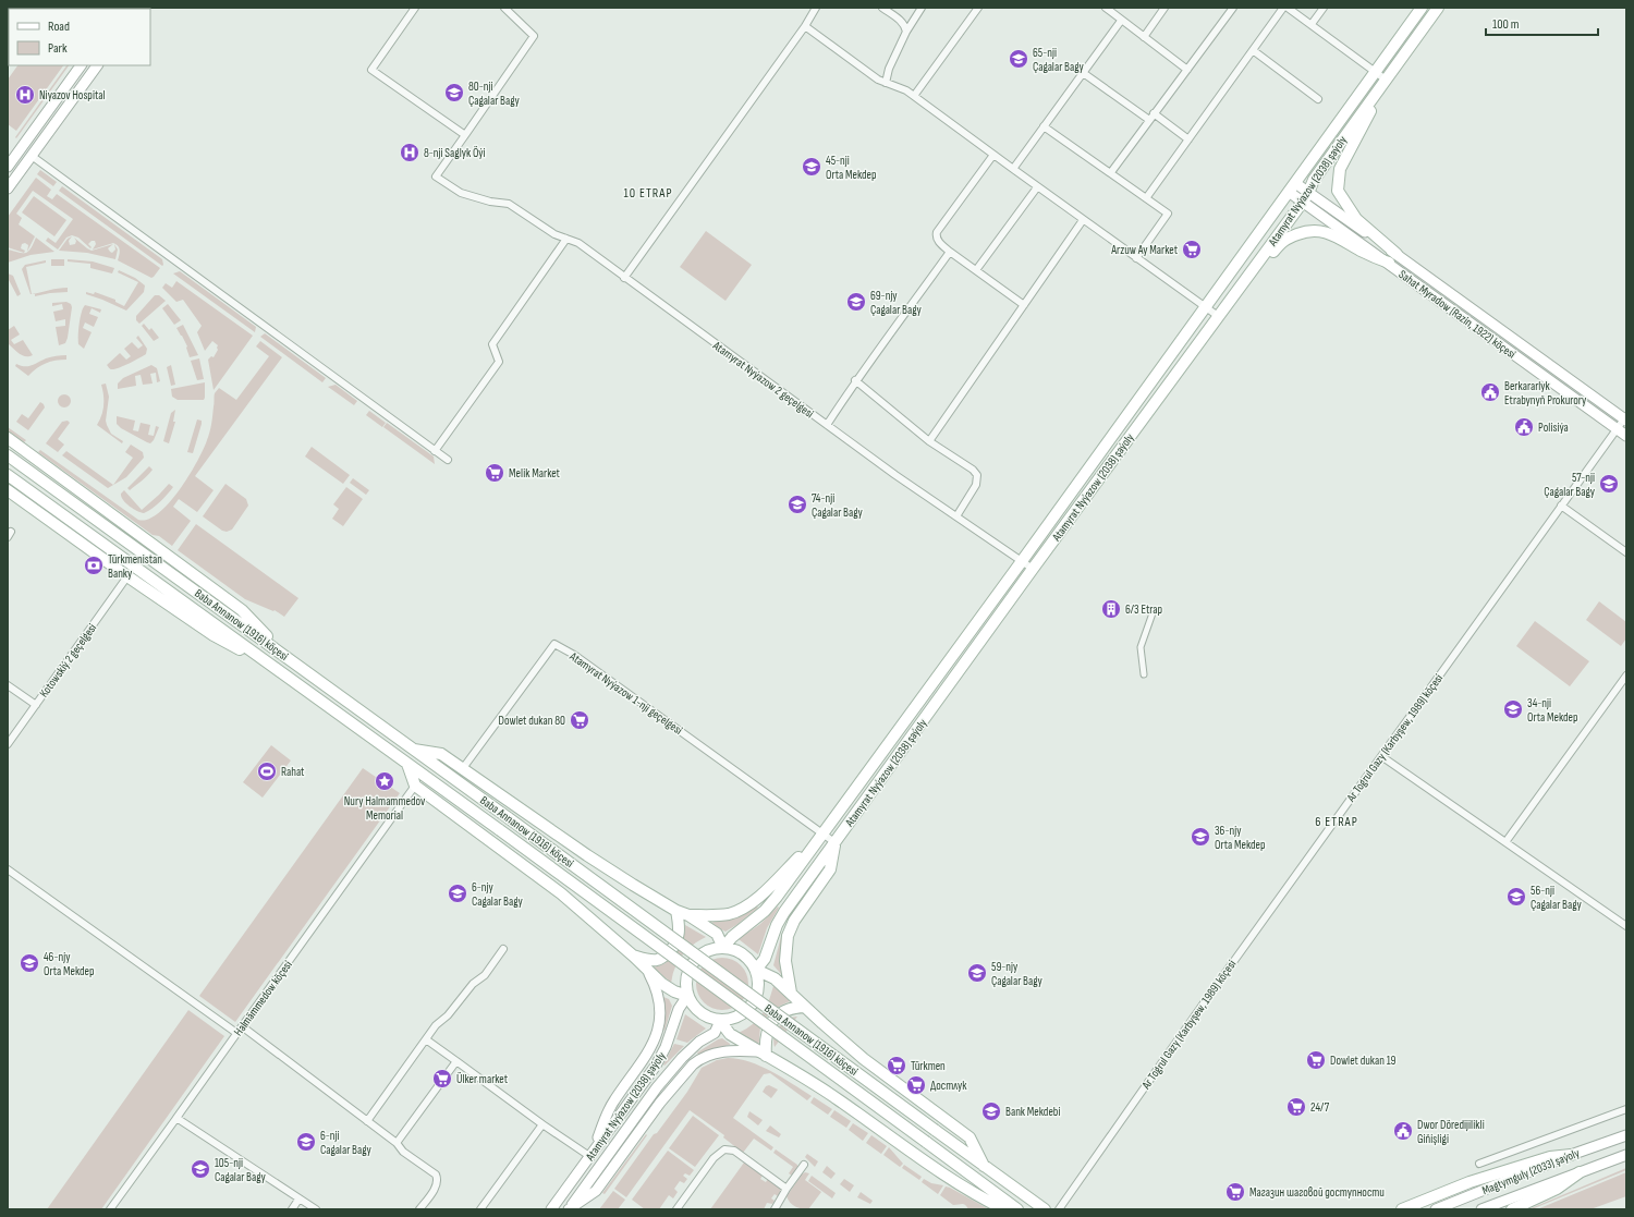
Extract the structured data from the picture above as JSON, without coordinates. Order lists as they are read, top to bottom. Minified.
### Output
{"streets":{"main road":["Atamyrat Nyýazow (2038) şaýoly","Sahat Myradow (Razin, 1922) köçesi","Baba Annanow (1916) köçesi","Magtymguly (2033) şaýoly"],"street":["Atamyrat Nyýazow 2 geçelgesi","Kotowskiý 2 geçelgesi","Atamyrat Nyýazow 1-nji geçelgesi","Ar Togrul Gazy (Karbyşew, 1989) köçesi","Halmämmedow köçesi"]},"crossings":[["Atamyrat Nyýazow (2038) şaýoly","Sahat Myradow (Razin, 1922) köçesi"],["Atamyrat Nyýazow (2038) şaýoly","Atamyrat Nyýazow 2 geçelgesi"],["Atamyrat Nyýazow (2038) şaýoly","Atamyrat Nyýazow 1-nji geçelgesi"],["Sahat Myradow (Razin, 1922) köçesi","Ar Togrul Gazy (Karbyşew, 1989) köçesi"]],"districts":["10 ETRAP","6 ETRAP"],"places":{"school or university":["65-nji Çagalar Bagy","80-nji Çagalar Bagy","45-nji Orta Mekdep","69-njy Çagalar Bagy","57-nji Çagalar Bagy","74-nji Çagalar Bagy","34-nji Orta Mekdep","36-njy Orta Mekdep","6-njy Cagalar Bagy","56-nji Çagalar Bagy","46-njy Orta Mekdep","59-njy Çagalar Bagy","Bank Mekdebi","6-nji Cagalar Bagy","105-nji Cagalar Bagy"],"hospital":["Niyazov Hospital","8-nji Saglyk Öýi"],"supermarket":["Arzuw Ay Market","Melik Market","Dowlet dukan 80","Dowlet dukan 19","Türkmen","Ülker market","Достлук","24/7","Магазин шаговой доступности"],"public building":["Berkararlyk Etrabynyň Prokurory","Polisiýa","Dwor Döredijilikli Giňişligi"],"bank":["Türkmenistan Banky"],"building":["6/3 Etrap"],"sports":["Rahat"],"place":["Nury Halmammedov Memorial"]},"legend":["Road","Park"],"scale_bar":"100 m"}
